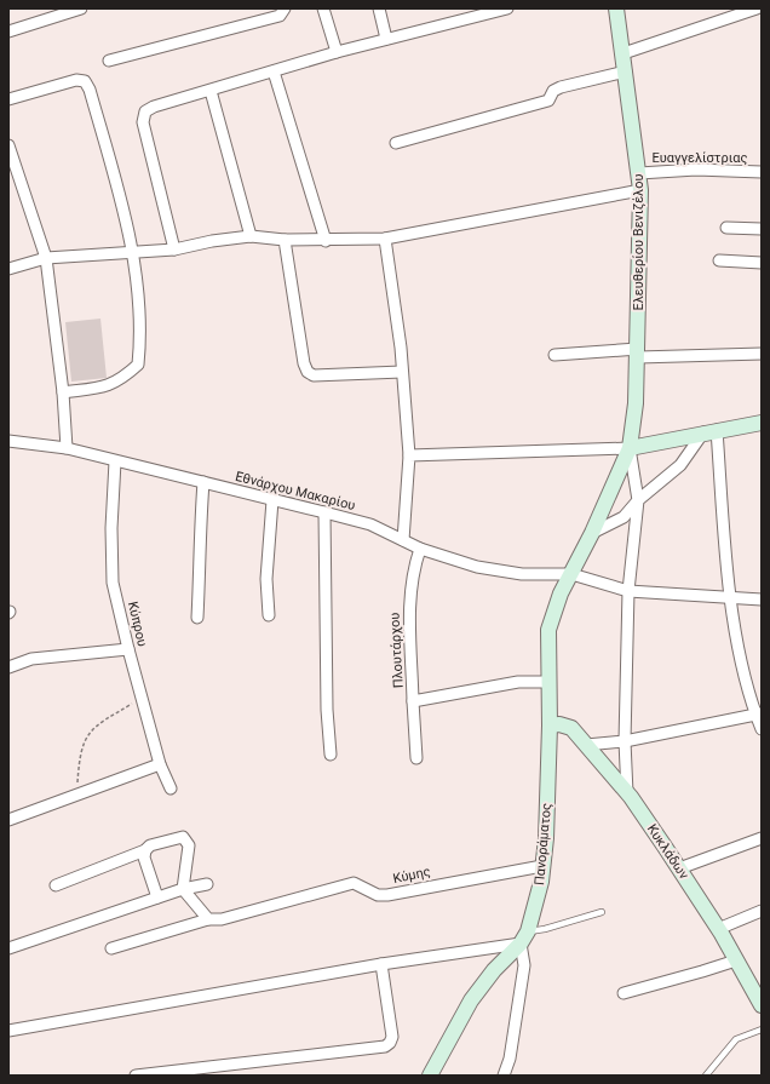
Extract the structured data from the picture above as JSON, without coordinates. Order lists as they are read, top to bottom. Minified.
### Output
{"streets":{"street":["Ευαγγελίστριας","Ελευθερίου Βενιζέλου","Εθνάρχου Μακαρίου","Κύπρου","Πλουτάρχου","Πανοράματος","Κυκλάδων","Κύμης"]},"crossings":[["Ευαγγελίστριας","Ελευθερίου Βενιζέλου"],["Ελευθερίου Βενιζέλου","Εθνάρχου Μακαρίου"],["Ελευθερίου Βενιζέλου","Πανοράματος"],["Εθνάρχου Μακαρίου","Κύπρου"],["Εθνάρχου Μακαρίου","Πλουτάρχου"],["Εθνάρχου Μακαρίου","Πανοράματος"],["Πλουτάρχου","Πανοράματος"],["Πανοράματος","Κυκλάδων"],["Πανοράματος","Κύμης"]]}
